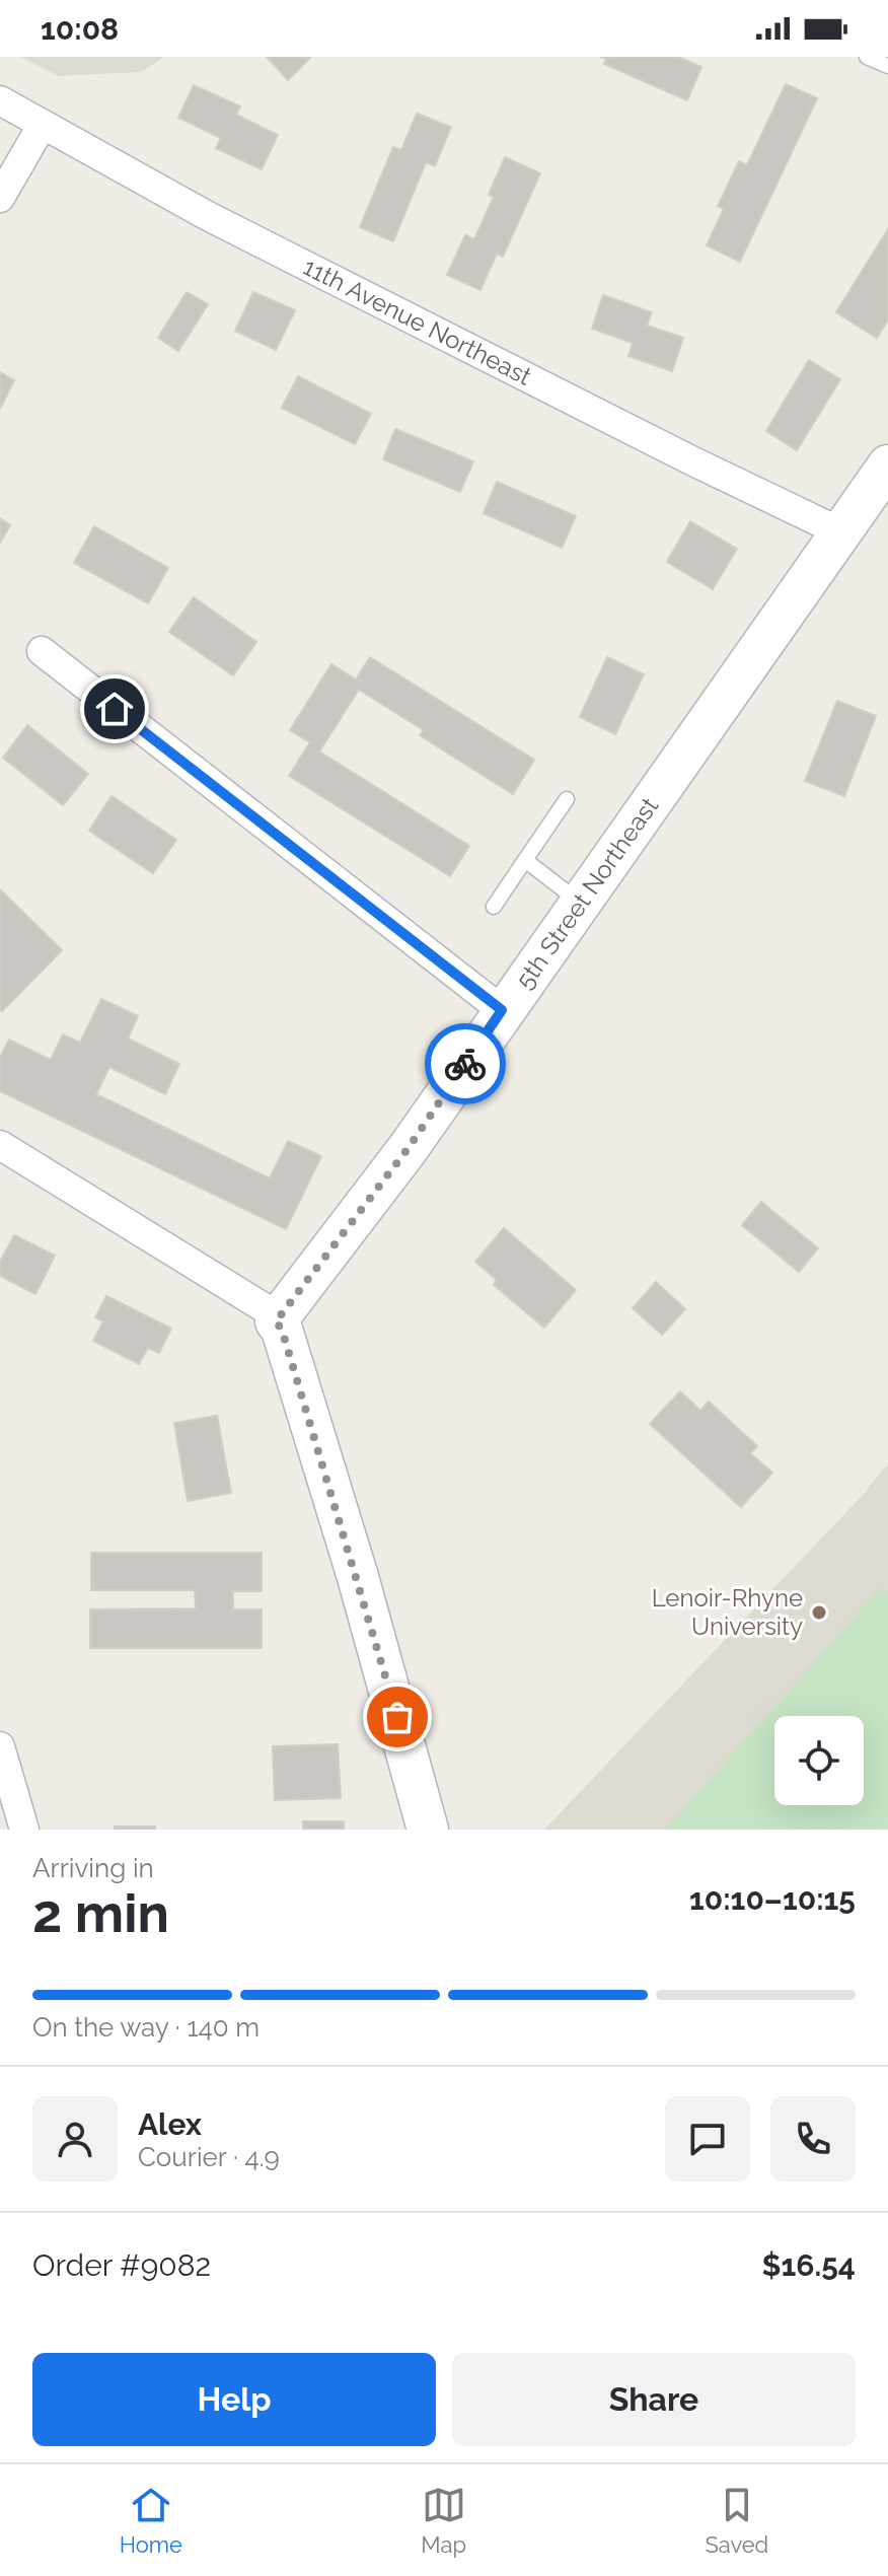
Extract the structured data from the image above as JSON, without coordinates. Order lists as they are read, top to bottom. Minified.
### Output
{"streets":{"street":["11th Avenue Northeast","5th Street Northeast"]},"crossings":[["11th Avenue Northeast","5th Street Northeast"]],"places":["Lenoir-Rhyne University"],"page":{"status":"10:08","heading":["2 min","Arriving in","10:10–10:15"],"panel":["Alex","Courier · 4.9","Order #9082","$16.54"],"bar":"On the way · 140 m","buttons":["Help","Share"],"tabs":["Home","Map","Saved"]}}
